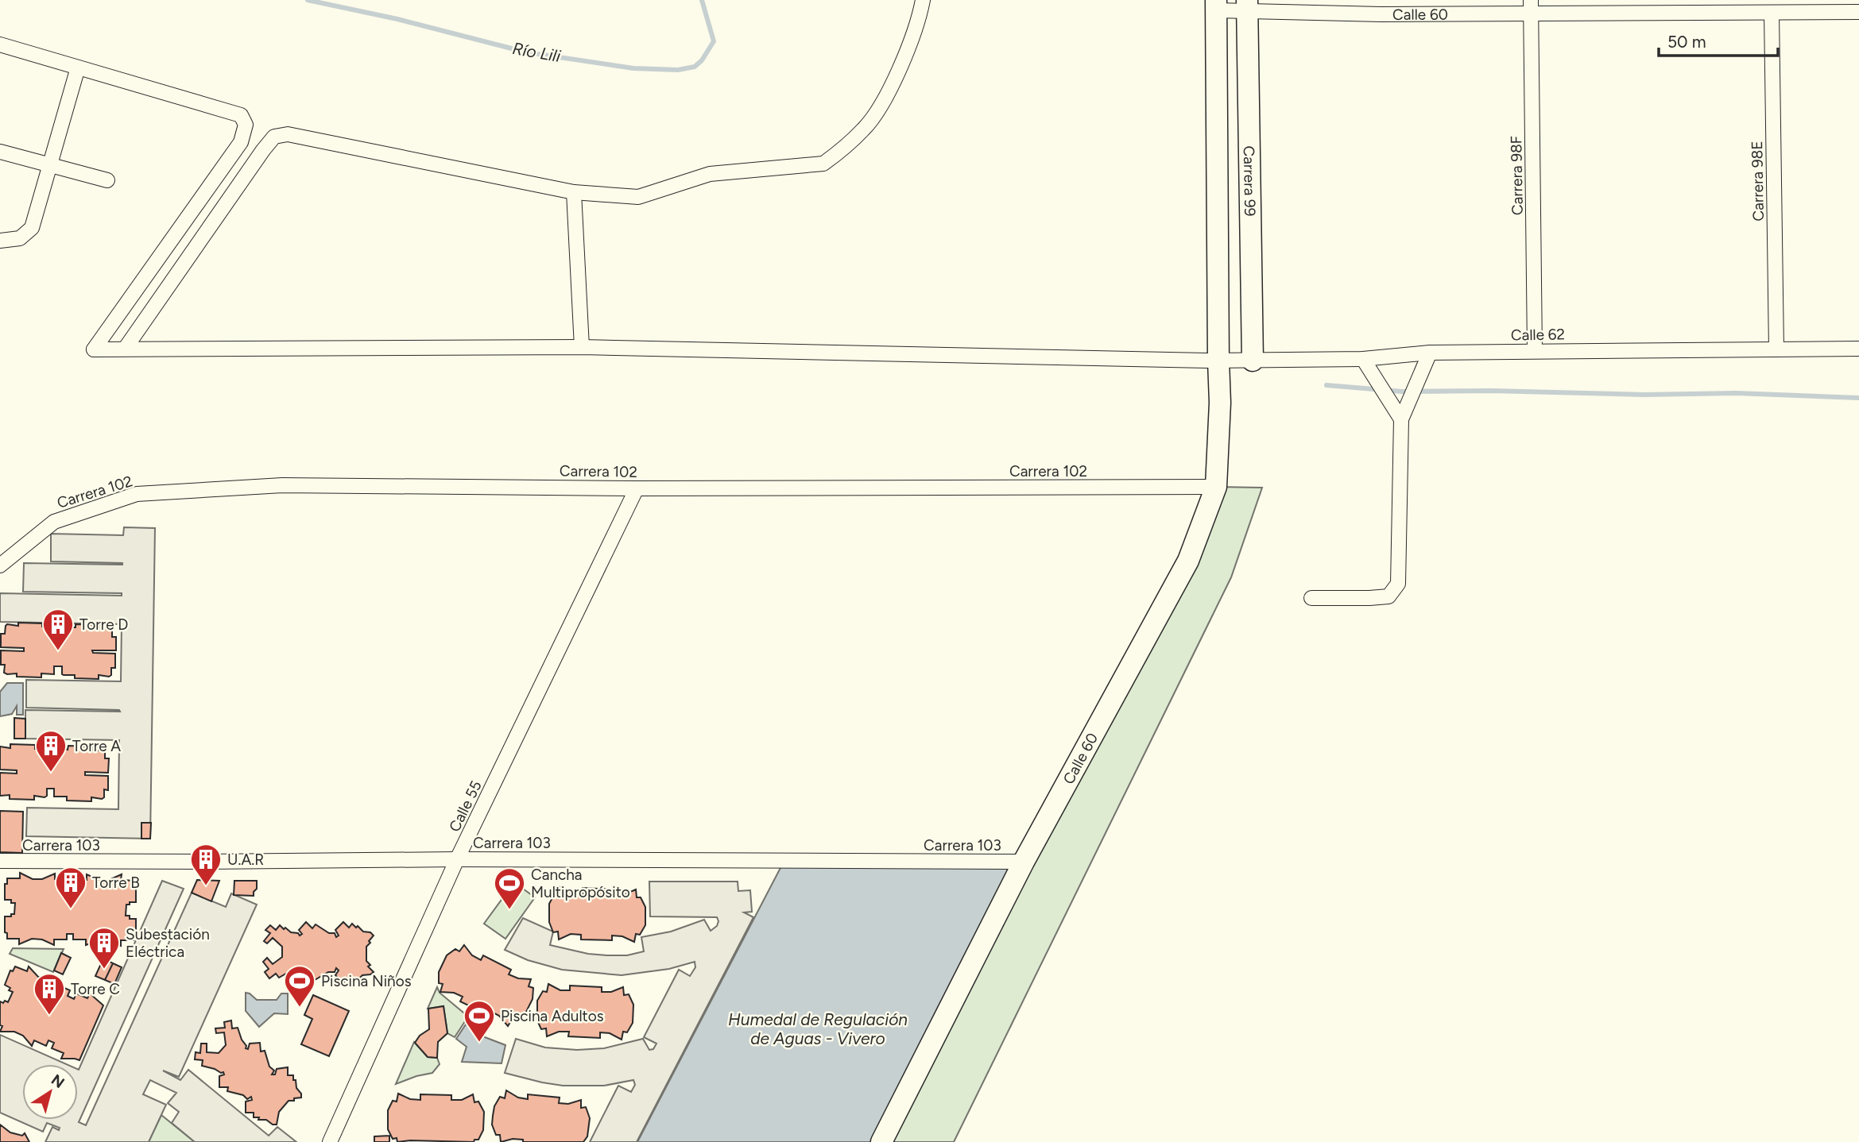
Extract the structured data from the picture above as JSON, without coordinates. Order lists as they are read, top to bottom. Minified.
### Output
{"streets":{"street":["Calle 60","Carrera 98F","Carrera 99","Carrera 98E","Calle 62","Carrera 102","Calle 55","Carrera 103"]},"crossings":[["Calle 60","Carrera 98F"],["Calle 60","Carrera 99"],["Calle 60","Carrera 98E"],["Calle 60","Calle 62"],["Calle 60","Carrera 102"],["Calle 60","Carrera 103"],["Carrera 98F","Calle 62"],["Carrera 99","Calle 62"],["Carrera 98E","Calle 62"],["Carrera 102","Calle 55"],["Calle 55","Carrera 103"]],"water":["Río Lili","Humedal de Regulación de Aguas - Vivero"],"places":{"building":["Torre D","Torre A","U.A.R","Torre B","Subestación Eléctrica","Torre C"],"sports":["Cancha Multipropósito","Piscina Niños","Piscina Adultos"]},"scale_bar":"50 m","north":"top right"}
